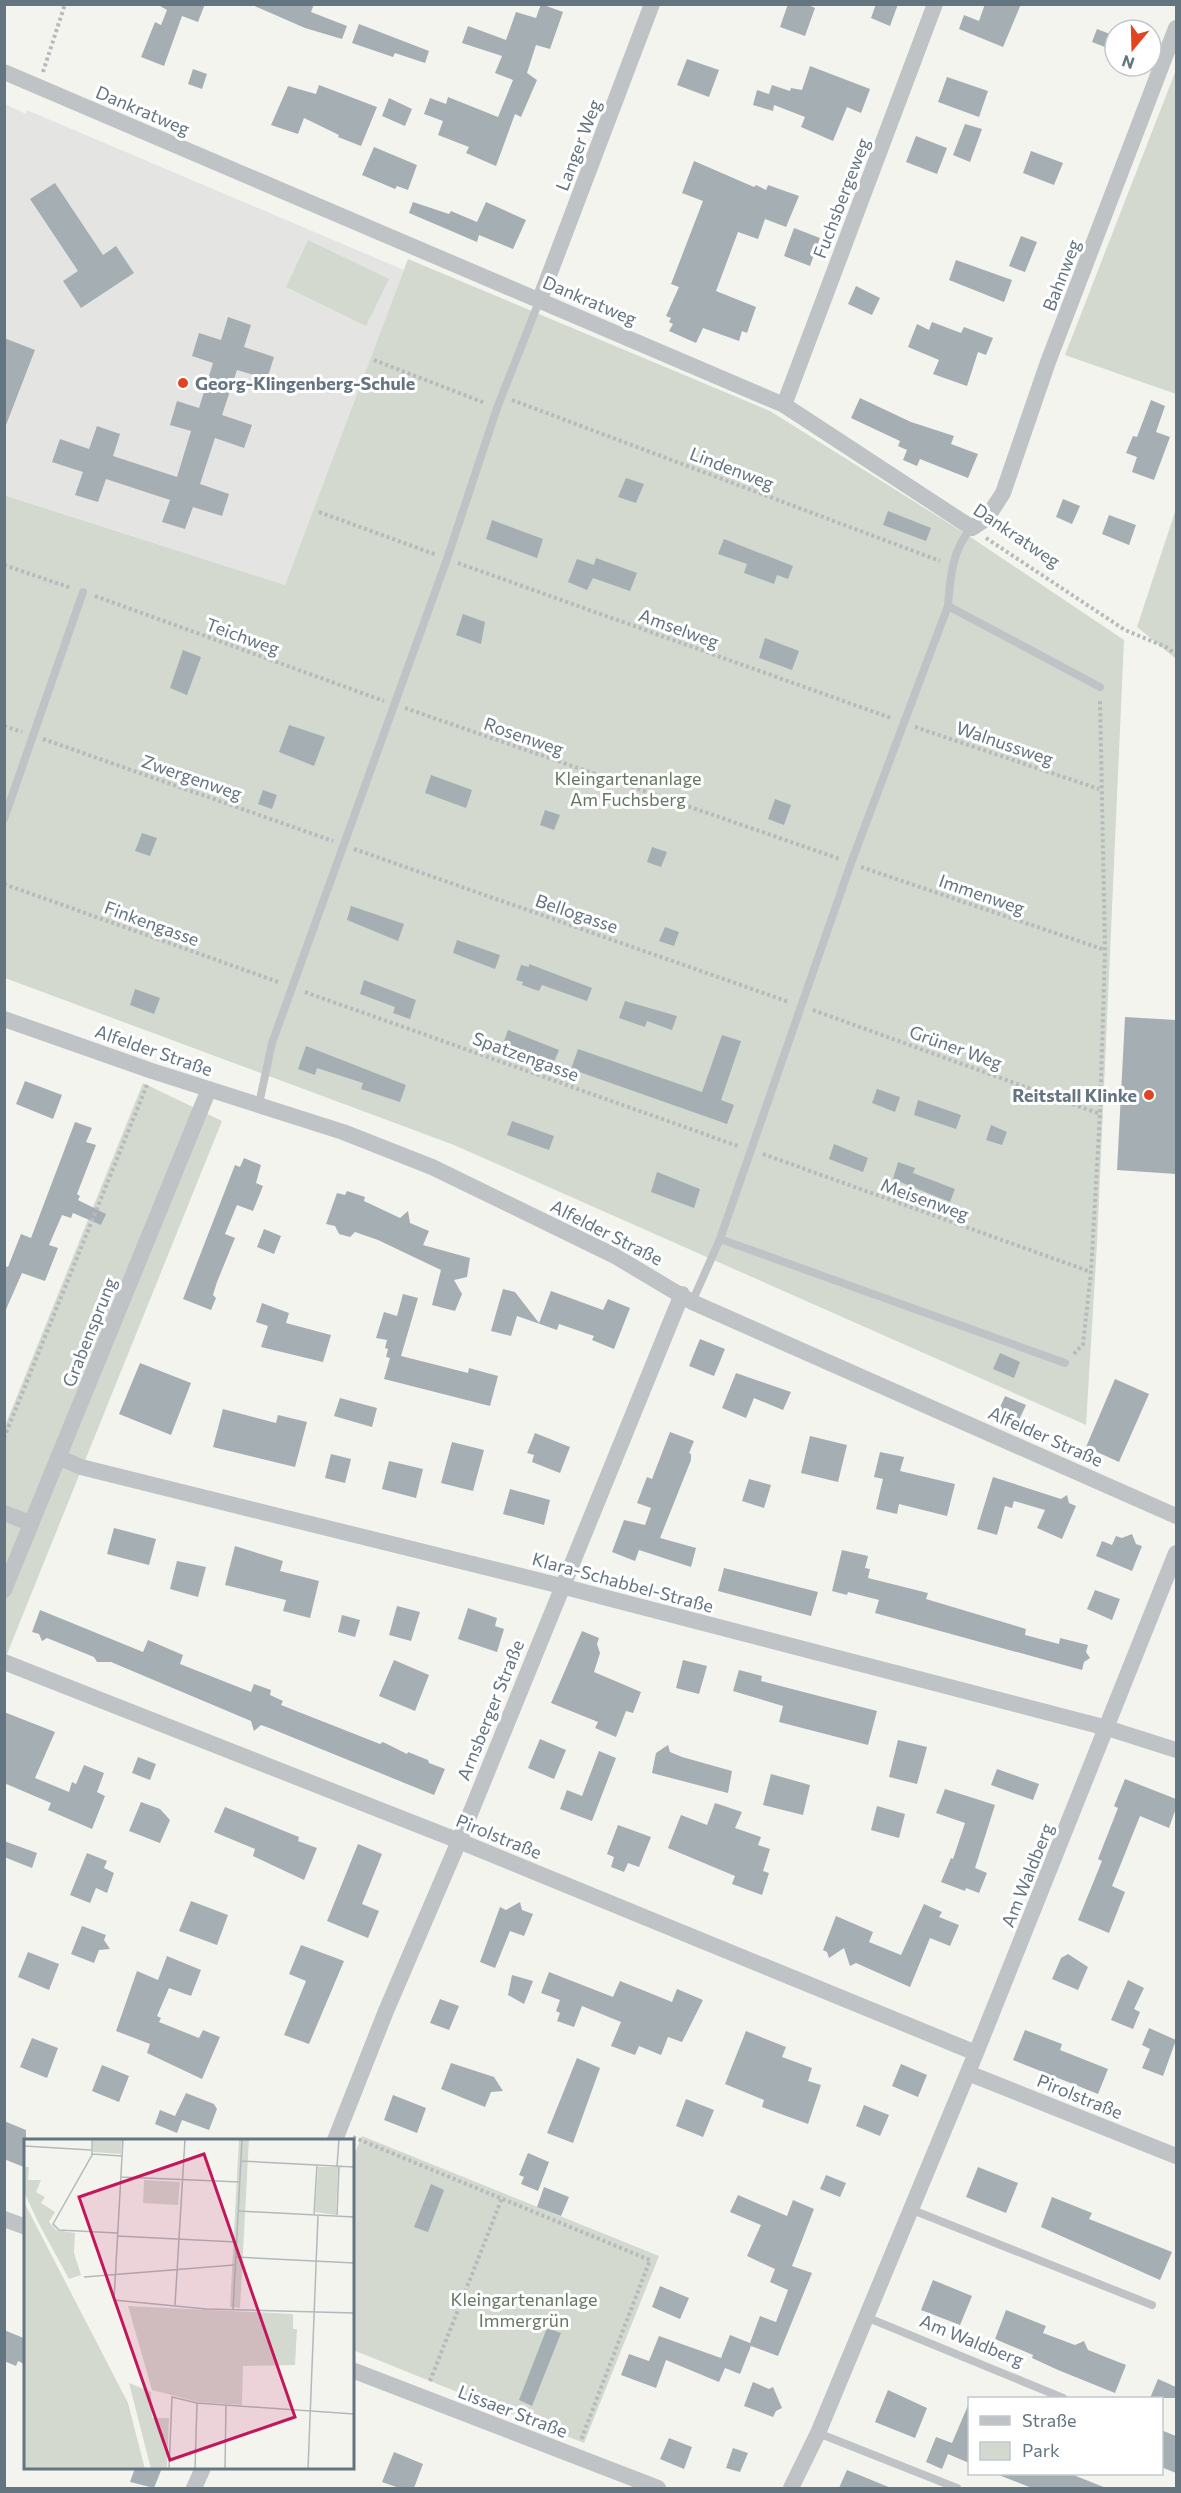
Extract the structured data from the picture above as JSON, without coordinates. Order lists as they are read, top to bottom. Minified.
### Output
{"streets":{"street":["Dankratweg","Langer Weg","Fuchsbergeweg","Bahnweg","Alfelder Straße","Grabensprung","Klara-Schabbel-Straße","Arnsberger Straße","Pirolstraße","Am Waldberg","Lissaer Straße"],"path":["Lindenweg","Amselweg","Teichweg","Rosenweg","Walnussweg","Zwergenweg","Immenweg","Bellogasse","Finkengasse","Grüner Weg","Spatzengasse","Meisenweg"]},"crossings":[["Dankratweg","Langer Weg"],["Dankratweg","Fuchsbergeweg"],["Dankratweg","Bahnweg"],["Amselweg","Walnussweg"],["Teichweg","Rosenweg"],["Rosenweg","Immenweg"],["Zwergenweg","Bellogasse"],["Bellogasse","Grüner Weg"],["Finkengasse","Spatzengasse"],["Alfelder Straße","Grabensprung"],["Alfelder Straße","Arnsberger Straße"],["Spatzengasse","Meisenweg"],["Grabensprung","Klara-Schabbel-Straße"],["Klara-Schabbel-Straße","Arnsberger Straße"],["Klara-Schabbel-Straße","Am Waldberg"],["Arnsberger Straße","Pirolstraße"],["Pirolstraße","Am Waldberg"]],"parks":["Kleingartenanlage Am Fuchsberg","Kleingartenanlage Immergrün"],"places":["Georg-Klingenberg-Schule","Reitstall Klinke"],"legend":["Straße","Park"],"north":"bottom"}
